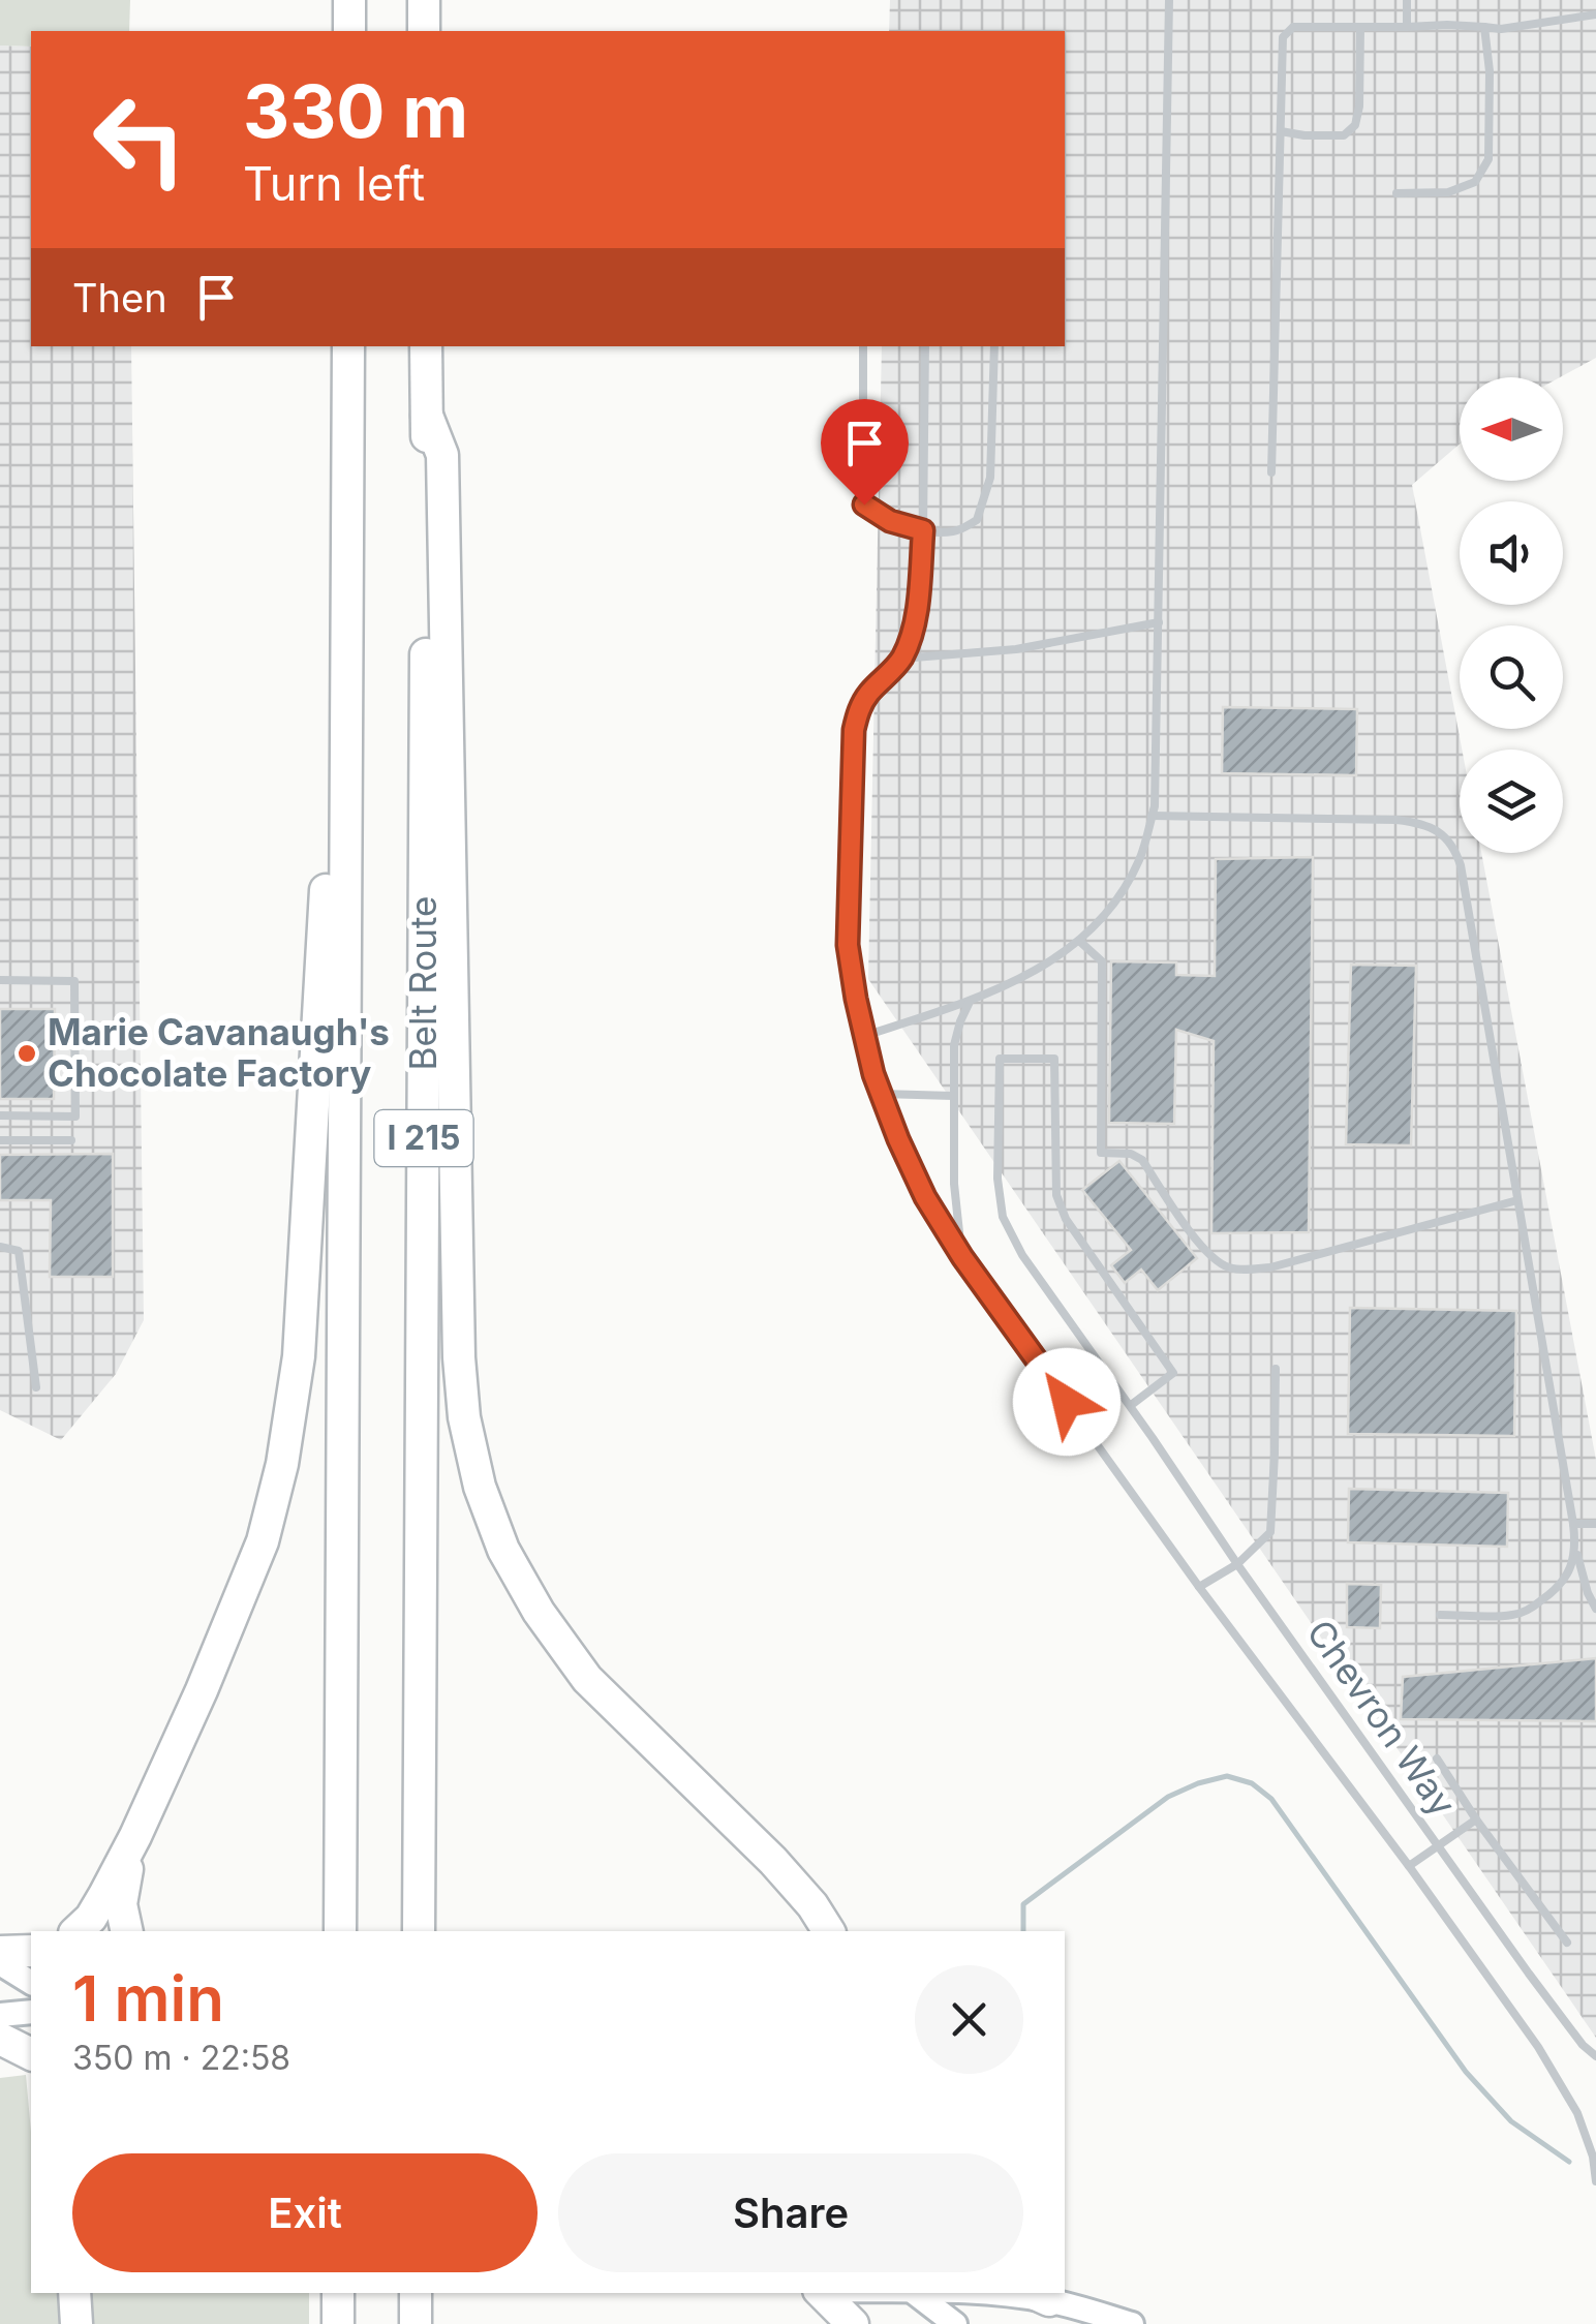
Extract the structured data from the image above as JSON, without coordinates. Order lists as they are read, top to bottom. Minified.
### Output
{"streets":{"highway":["Belt Route","I 215"],"lane":["Chevron Way"]},"places":["Marie Cavanaugh's Chocolate Factory"],"north":"left","page":{"turn":["330 m","Turn left"],"then":"Then","heading":["1 min","350 m · 22:58"],"buttons":["Exit","Share"]}}
